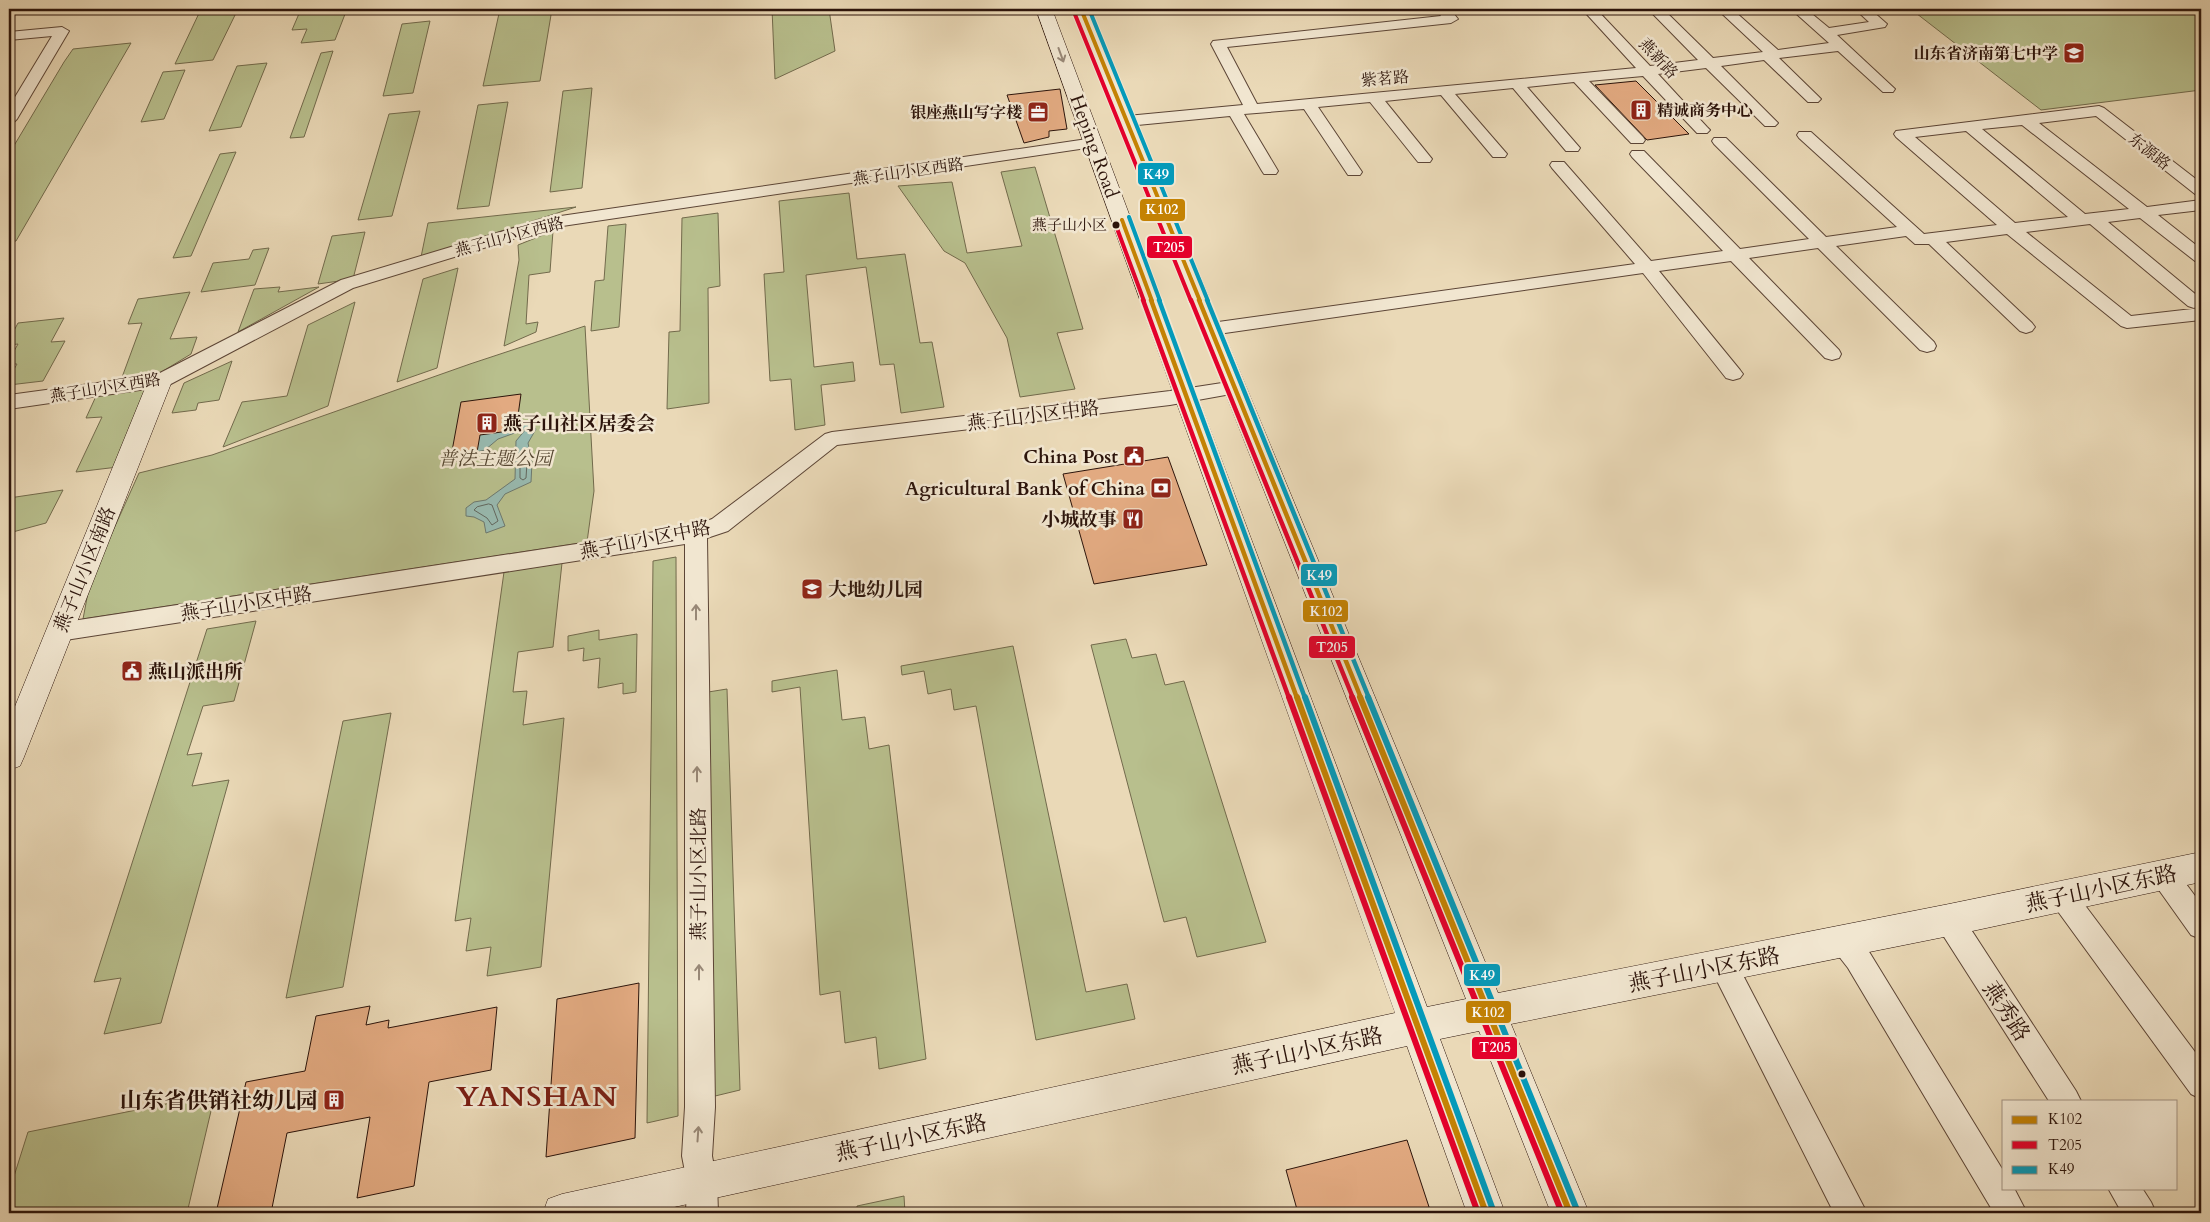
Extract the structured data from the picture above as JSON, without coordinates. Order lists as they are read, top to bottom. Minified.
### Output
{"streets":{"main road":["Heping Road","燕子山小区南路","燕子山小区东路"],"street":["燕新路","紫茗路","东源路","燕子山小区西路","燕子山小区中路","燕子山小区北路","燕秀路"]},"crossings":[["燕新路","紫茗路"],["紫茗路","Heping Road"],["Heping Road","燕子山小区西路"],["Heping Road","燕子山小区中路"],["Heping Road","燕子山小区东路"],["燕子山小区西路","燕子山小区南路"],["燕子山小区中路","燕子山小区南路"],["燕子山小区中路","燕子山小区北路"],["燕子山小区北路","燕子山小区东路"],["燕子山小区东路","燕秀路"]],"one_way":["燕子山小区北路"],"districts":["YANSHAN"],"parks":["普法主题公园"],"places":{"school or university":["山东省济南第七中学","大地幼儿园"],"building":["精诚商务中心","燕子山社区居委会","山东省供销社幼儿园"],"office":["银座燕山写字楼"],"other":["燕子山小区"],"public building":["China Post","燕山派出所"],"bank":["Agricultural Bank of China"],"restaurant":["小城故事"]},"lines":["transit line K102","transit line K49","transit line T205"],"legend":["K102","T205","K49"]}
